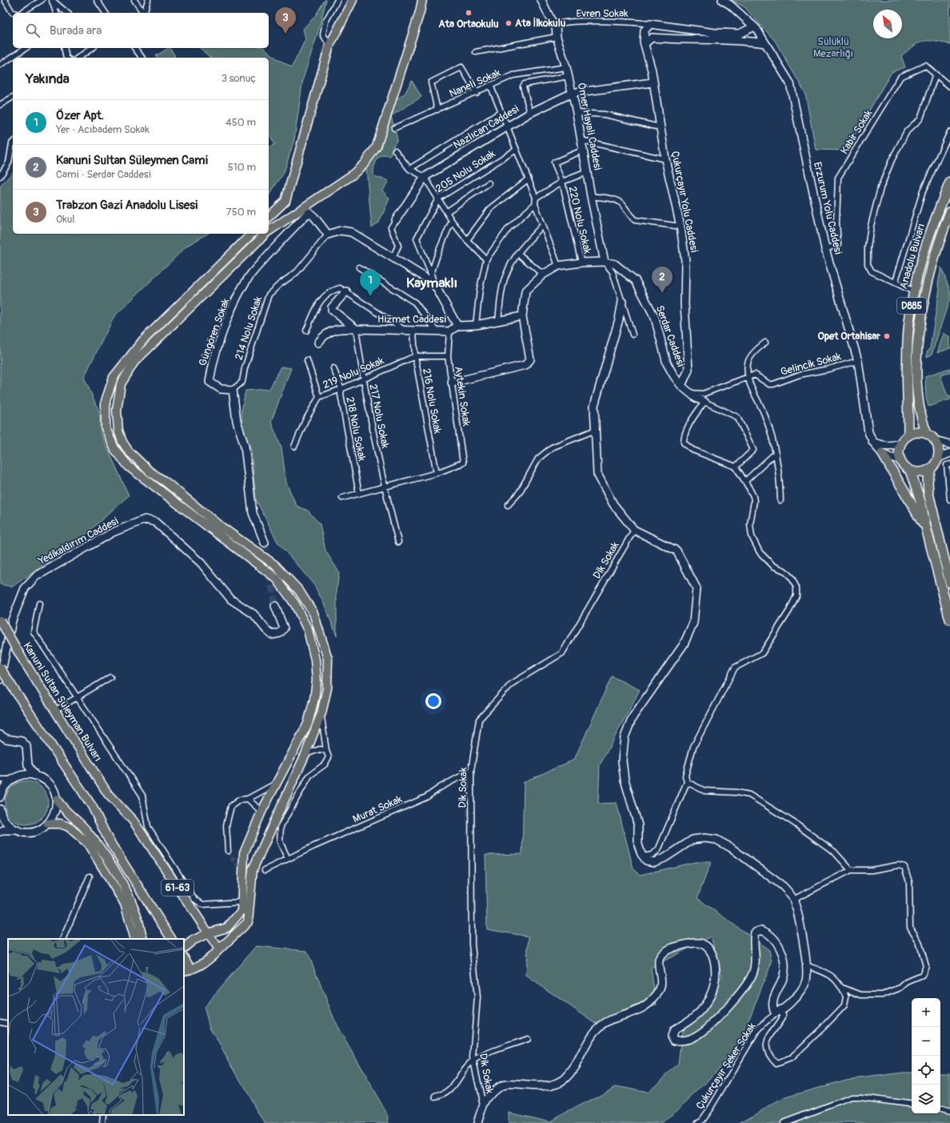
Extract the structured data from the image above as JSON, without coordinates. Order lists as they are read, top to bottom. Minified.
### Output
{"streets":{"highway":["Anadolu Bulvarı","D885"],"main road":["Kanuni Sultan Süleyman Bulvarı","61-63"],"street":["Evren Sokak","Naneli Sokak","Ömer Hayali Caddesi","Nazlıcan Caddesi","Kabir Sokak","205 Nolu Sokak","Çukurçayır Yolu Caddesi","Erzurum Yolu Caddesi","220 Nolu Sokak","Hizmet Caddesi","214 Nolu Sokak","Güngören Sokak","Serdar Caddesi","Gelincik Sokak","219 Nolu Sokak","Aytekin Sokak","216 Nolu Sokak","217 Nolu Sokak","218 Nolu Sokak","Yedikaldırım Caddesi","Dik Sokak","Murat Sokak","Çukurçayır Şeker Sokak"]},"crossings":[["Evren Sokak","Ömer Hayali Caddesi"],["Evren Sokak","Çukurçayır Yolu Caddesi"],["Naneli Sokak","Ömer Hayali Caddesi"],["Ömer Hayali Caddesi","Nazlıcan Caddesi"],["Ömer Hayali Caddesi","220 Nolu Sokak"],["Ömer Hayali Caddesi","Serdar Caddesi"],["Nazlıcan Caddesi","Çukurçayır Yolu Caddesi"],["Nazlıcan Caddesi","Hizmet Caddesi"],["Kabir Sokak","Erzurum Yolu Caddesi"],["205 Nolu Sokak","Hizmet Caddesi"],["Çukurçayır Yolu Caddesi","Serdar Caddesi"],["Erzurum Yolu Caddesi","Anadolu Bulvarı"],["Erzurum Yolu Caddesi","Gelincik Sokak"],["220 Nolu Sokak","Serdar Caddesi"],["Hizmet Caddesi","214 Nolu Sokak"],["Hizmet Caddesi","Güngören Sokak"],["Hizmet Caddesi","Aytekin Sokak"],["Hizmet Caddesi","216 Nolu Sokak"],["Hizmet Caddesi","217 Nolu Sokak"],["214 Nolu Sokak","Güngören Sokak"],["Serdar Caddesi","Aytekin Sokak"],["219 Nolu Sokak","Aytekin Sokak"],["219 Nolu Sokak","216 Nolu Sokak"],["219 Nolu Sokak","217 Nolu Sokak"],["219 Nolu Sokak","218 Nolu Sokak"],["Aytekin Sokak","216 Nolu Sokak"],["Dik Sokak","Murat Sokak"],["Kanuni Sultan Süleyman Bulvarı","61-63"]],"districts":["Kaymaklı"],"parks":["Sülüklü Mezarlığı"],"places":["Ata Ortaokulu","Ata İlkokulu","Opet Ortahisar"],"north":"top left","page":{"pins":["3","2","1"],"search":"Burada ara","heading":["Yakında","3 sonuç"],"list":[{"mark":"1","name":"Özer Apt.","note":"Yer · Acıbadem Sokak","value":"450 m"},{"mark":"2","name":"Kanuni Sultan Süleymen Cami","note":"Cami · Serdar Caddesi","value":"510 m"},{"mark":"3","name":"Trabzon Gazi Anadolu Lisesi","note":"Okul","value":"750 m"}],"map_buttons":["+","−"]}}
